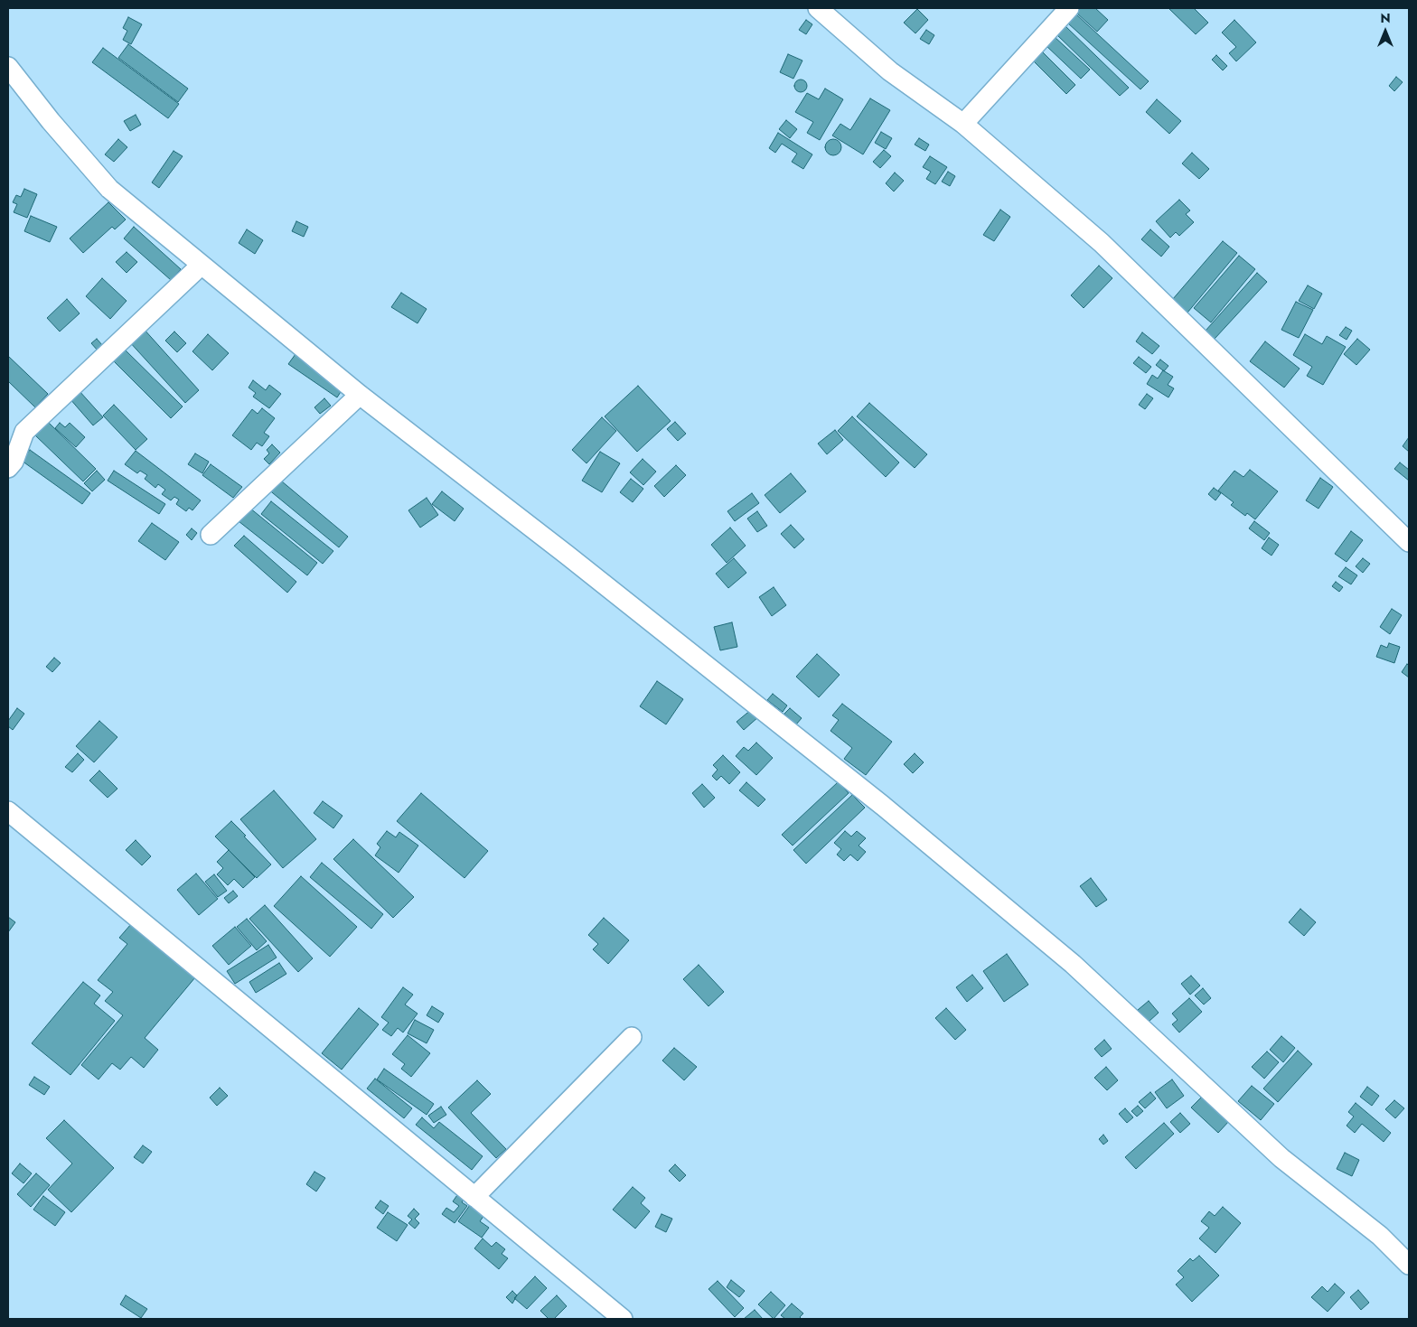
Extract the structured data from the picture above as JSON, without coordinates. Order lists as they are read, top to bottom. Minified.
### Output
{"north":"top"}
